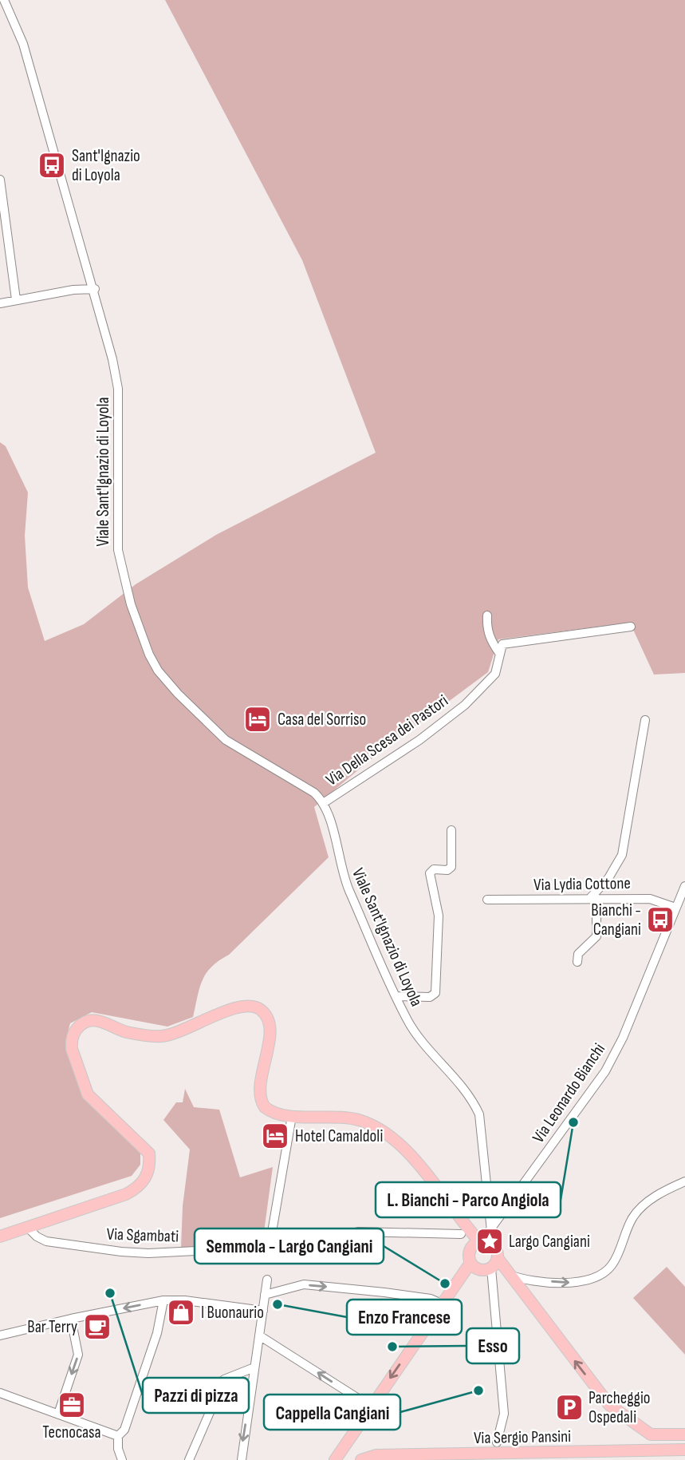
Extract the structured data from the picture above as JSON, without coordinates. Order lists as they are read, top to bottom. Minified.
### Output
{"streets":{"main road":["Via Sergio Pansini"],"street":["Viale Sant'Ignazio di Loyola","Via Della Scesa dei Pastori","Via Lydia Cottone","Via Leonardo Bianchi","Via Sgambati"]},"crossings":[["Viale Sant'Ignazio di Loyola","Via Della Scesa dei Pastori"],["Viale Sant'Ignazio di Loyola","Via Leonardo Bianchi"],["Via Lydia Cottone","Via Leonardo Bianchi"]],"places":{"bus stop":["Sant'Ignazio di Loyola","Bianchi - Cangiani"],"hotel":["Casa del Sorriso","Hotel Camaldoli"],"other":["L. Bianchi - Parco Angiola","Semmola - Largo Cangiani","Pazzi di pizza","Enzo Francese","Esso","Cappella Cangiani"],"place":["Largo Cangiani"],"shop":["I Buonaurio"],"cafe":["Bar Terry"],"office":["Tecnocasa"],"parking":["Parcheggio Ospedali"]}}
